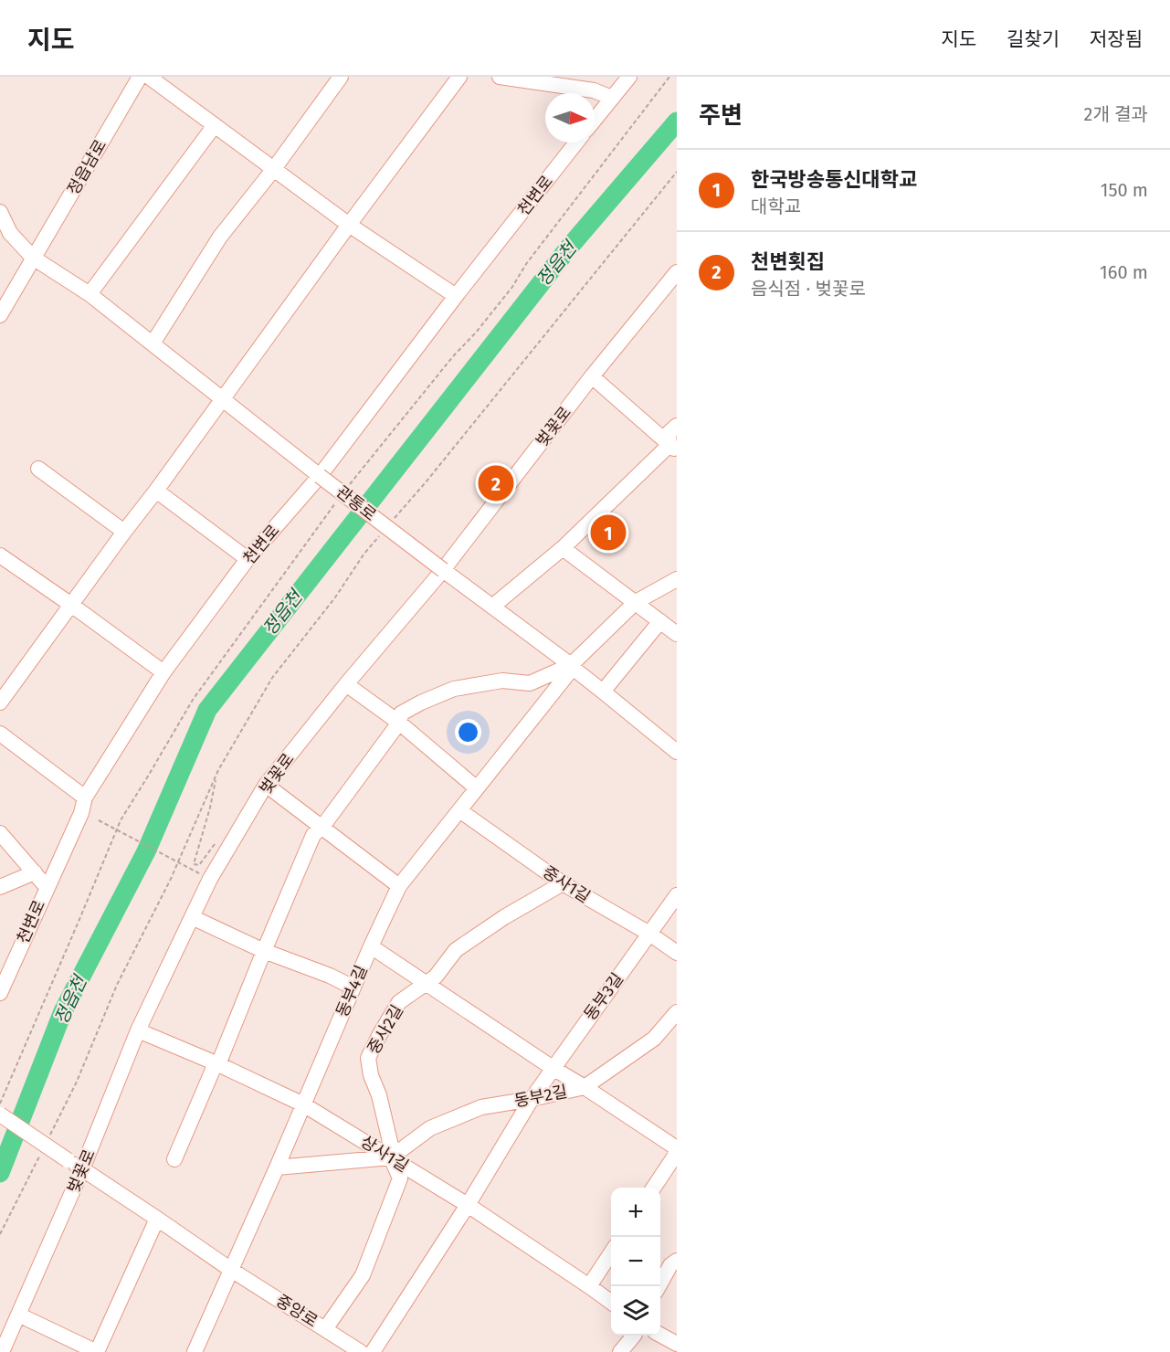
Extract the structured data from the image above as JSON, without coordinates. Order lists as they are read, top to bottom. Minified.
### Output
{"streets":{"street":["정읍남로","천변로","벚꽃로","관통로","중사1길","동부4길","동부3길","중사2길","동부2길","상사1길","중앙로"]},"crossings":[["정읍남로","관통로"],["천변로","관통로"],["벚꽃로","관통로"],["벚꽃로","상사1길"],["벚꽃로","중앙로"],["관통로","동부4길"],["중사1길","동부4길"],["중사1길","동부3길"],["중사1길","중사2길"],["동부4길","상사1길"],["동부4길","중앙로"],["동부3길","동부2길"],["동부3길","상사1길"],["중사2길","동부2길"],["중사2길","상사1길"],["중사2길","중앙로"],["동부2길","상사1길"]],"water":["정읍천"],"north":"right","page":{"header":"지도","nav":["지도","길찾기","저장됨"],"heading":["주변","2개 결과"],"list":[{"mark":"1","name":"한국방송통신대학교","note":"대학교","value":"150 m"},{"mark":"2","name":"천변횟집","note":"음식점 · 벚꽃로","value":"160 m"}],"pins":["2","1"],"map_buttons":["+","−"]}}
